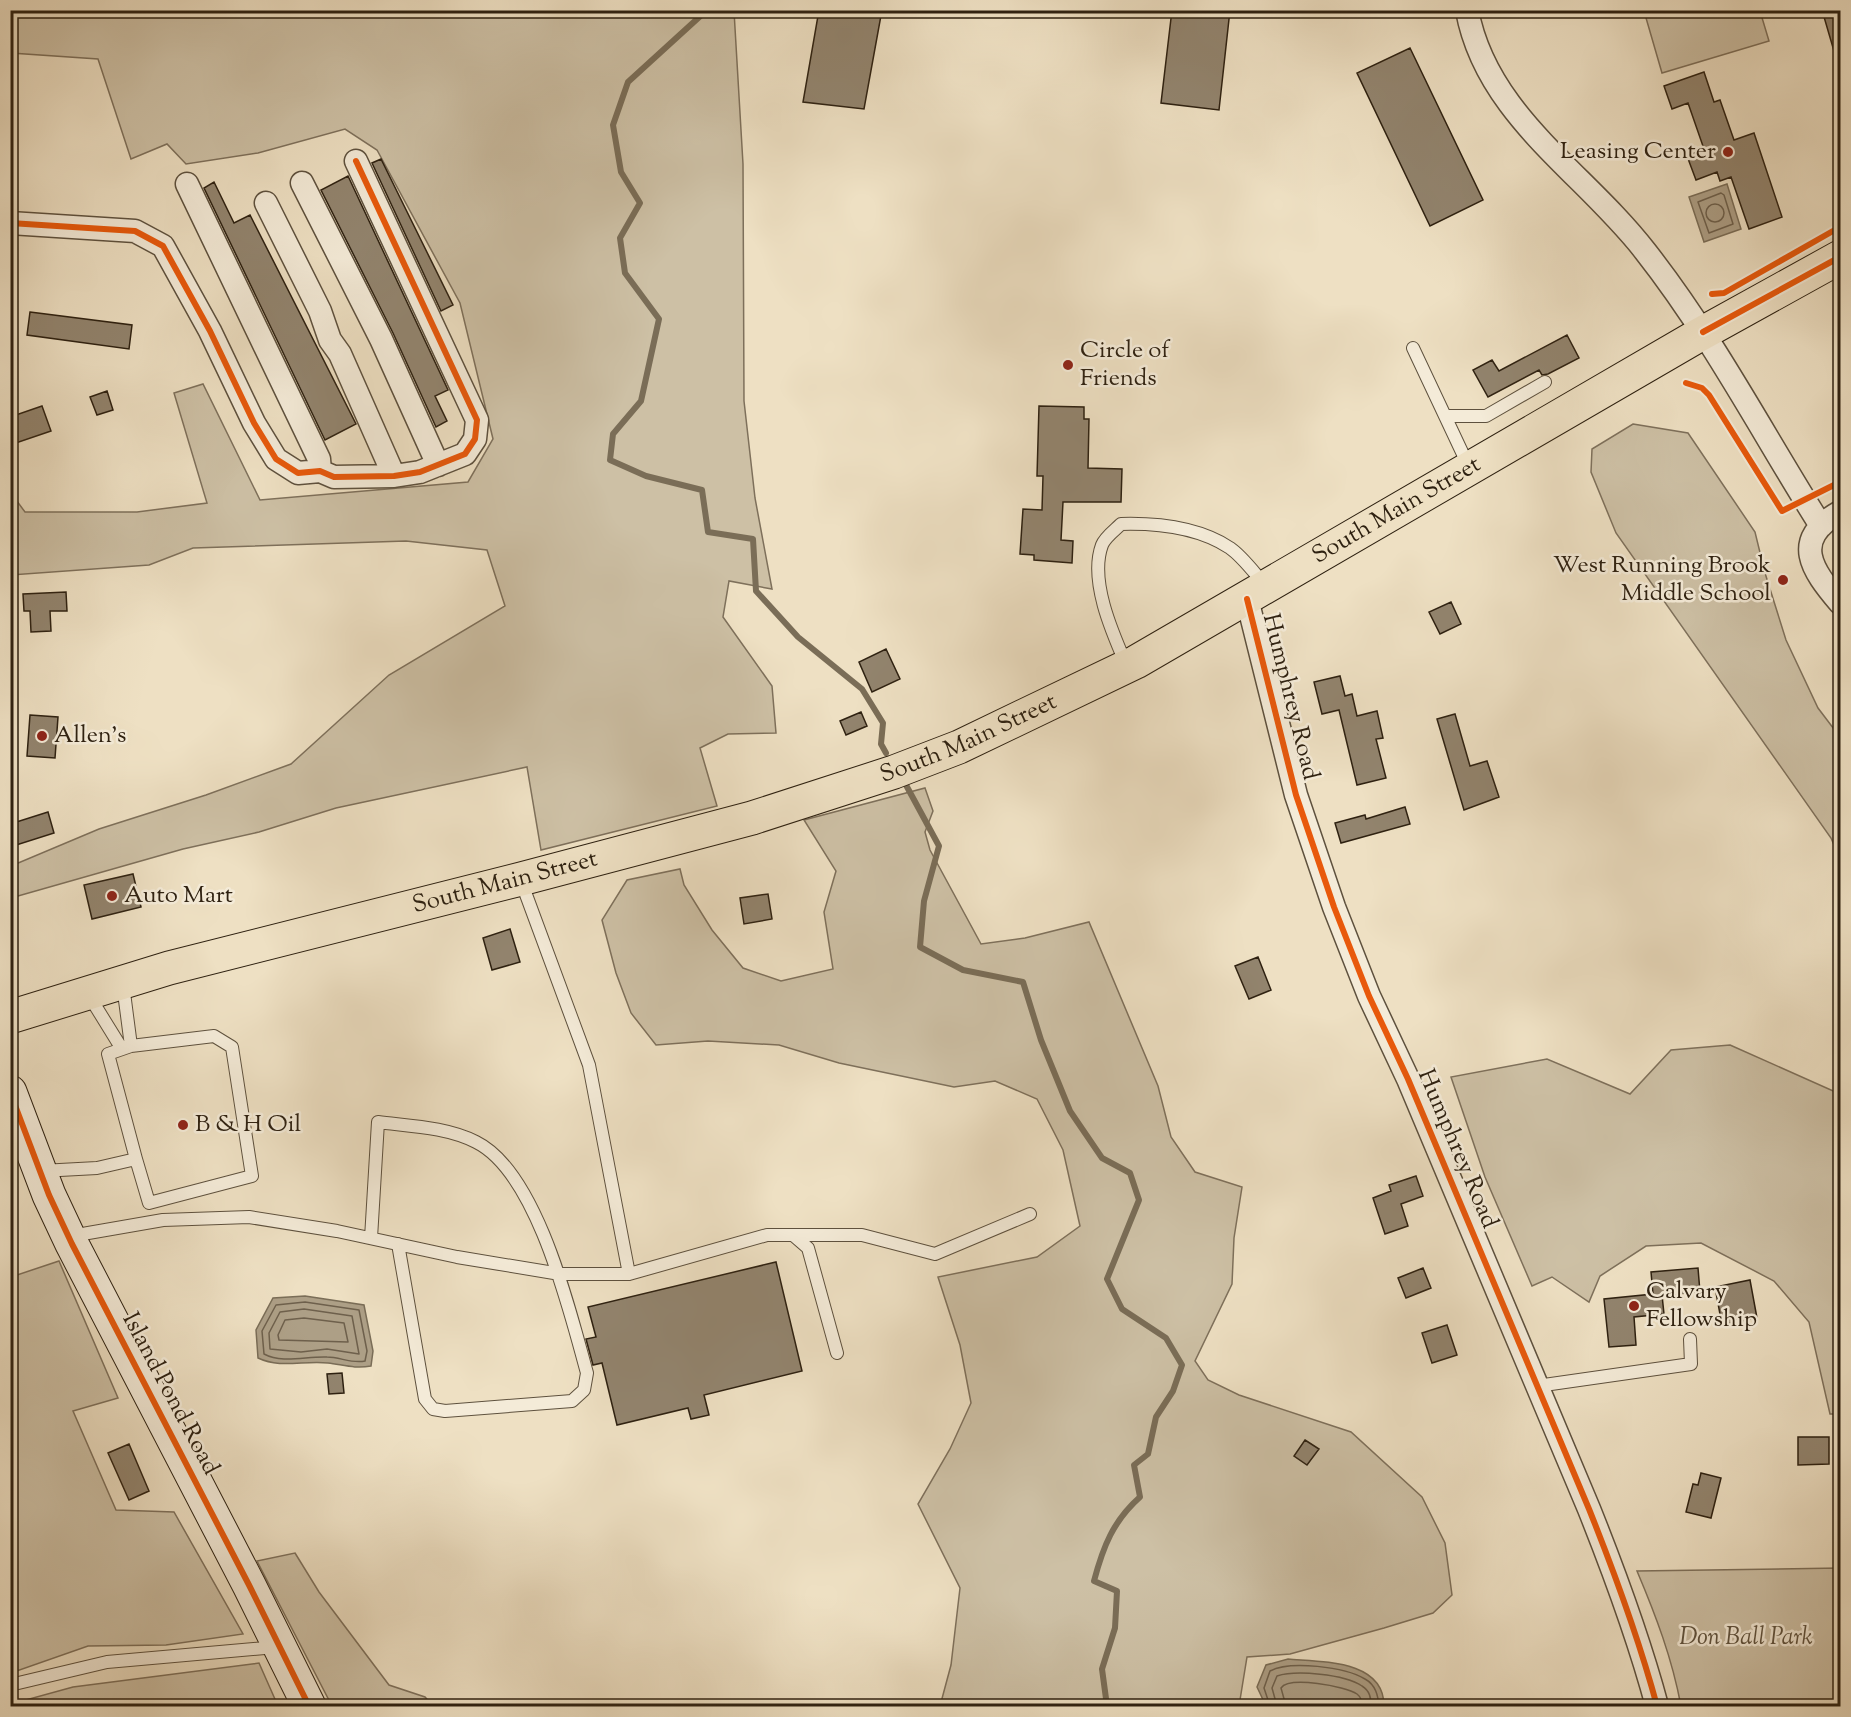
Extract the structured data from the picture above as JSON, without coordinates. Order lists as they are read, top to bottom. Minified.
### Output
{"streets":{"main road":["South Main Street"],"street":["Humphrey Road","Island Pond Road"]},"crossings":[["South Main Street","Humphrey Road"]],"parks":["Don Ball Park"],"places":["Leasing Center","Circle of Friends","West Running Brook Middle School","Allen's","Auto Mart","B & H Oil","Calvary Fellowship"]}
